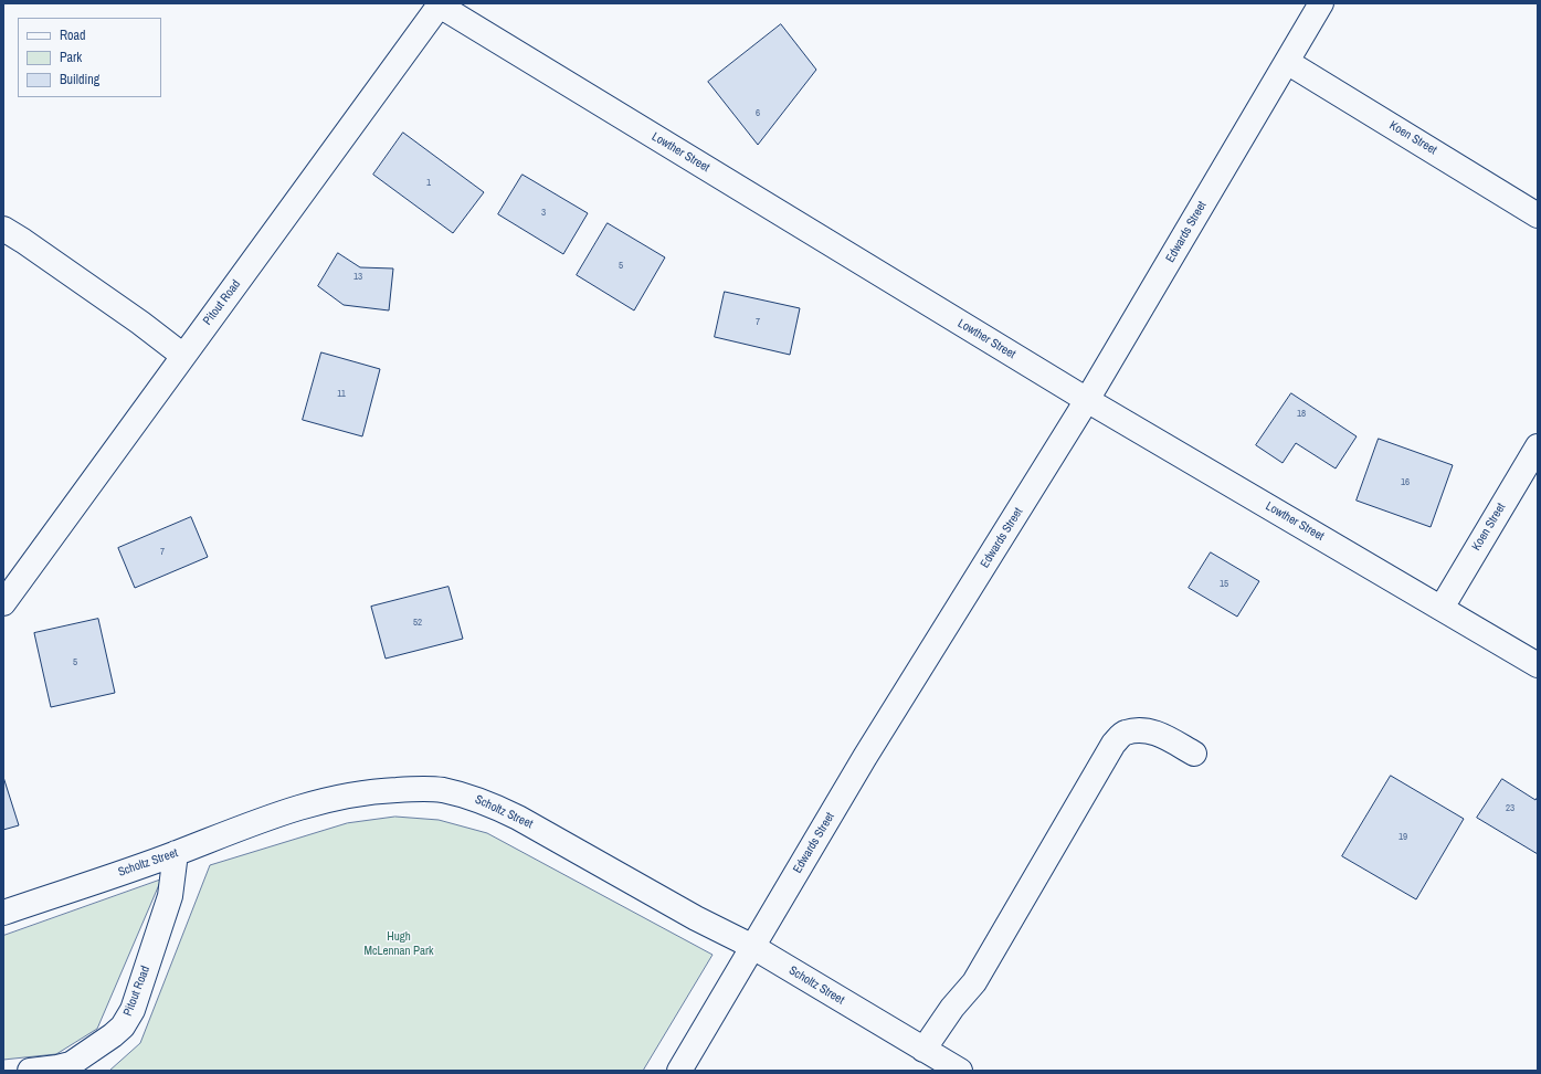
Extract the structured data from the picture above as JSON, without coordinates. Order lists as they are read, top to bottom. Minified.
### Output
{"streets":{"street":["Koen Street","Lowther Street","Edwards Street","Pitout Road","Scholtz Street"]},"crossings":[["Koen Street","Lowther Street"],["Koen Street","Edwards Street"],["Lowther Street","Edwards Street"],["Lowther Street","Pitout Road"],["Edwards Street","Scholtz Street"],["Pitout Road","Scholtz Street"]],"parks":["Hugh McLennan Park"],"house_numbers":["6","1","3","5","13","7","11","18","16","7","15","52","5","23","19"],"legend":["Road","Park","Building"]}
